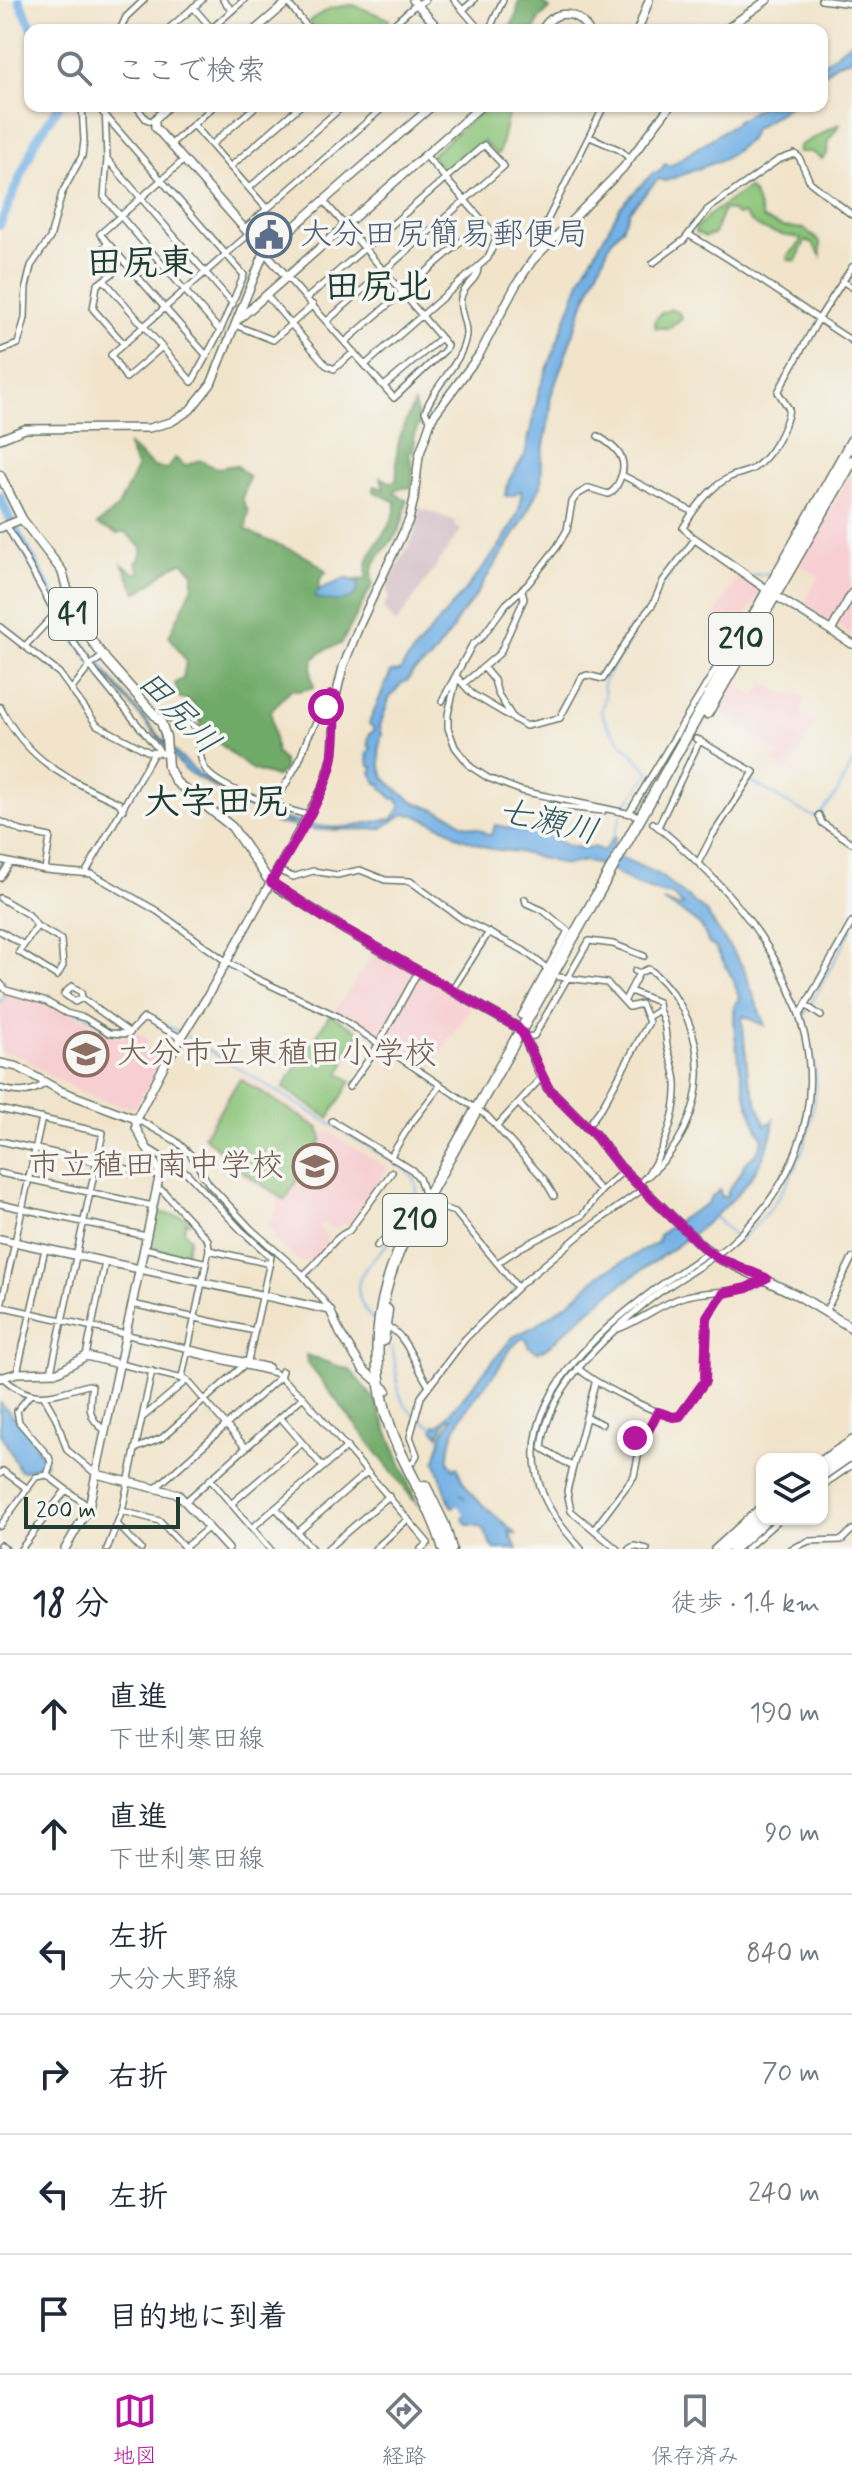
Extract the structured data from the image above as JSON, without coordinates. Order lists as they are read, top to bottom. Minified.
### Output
{"streets":{"highway":["210"],"main road":["41"]},"districts":["田尻東","田尻北","大字田尻"],"water":["田尻川","七瀬川"],"places":{"public building":["大分田尻簡易郵便局"],"school or university":["大分市立東稙田小学校","市立稙田南中学校"]},"scale_bar":"200 m","page":{"search":"ここで検索","scale":"200 m","heading":["18 分","徒歩 · 1.4 km"],"list":[["直進","下世利寒田線","190 m"],["直進","下世利寒田線","90 m"],["左折","大分大野線","840 m"],["右折","70 m"],["左折","240 m"],"目的地に到着"],"nav":["地図","経路","保存済み"]}}
